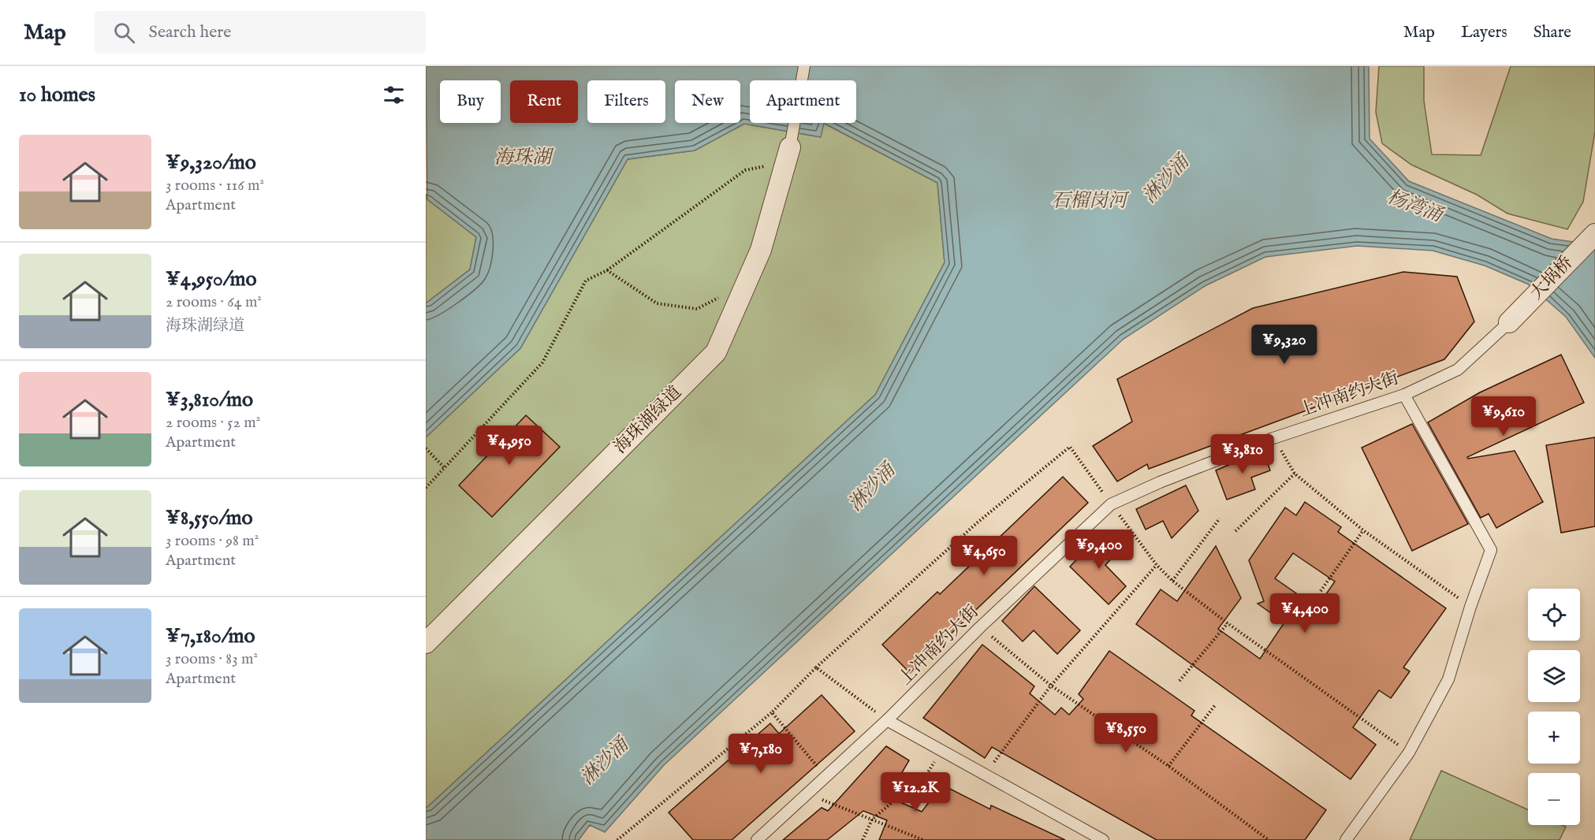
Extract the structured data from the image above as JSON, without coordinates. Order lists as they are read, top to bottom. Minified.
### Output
{"streets":{"street":["大埚桥","海珠湖绿道"],"lane":["上冲南约大街"]},"crossings":[["大埚桥","上冲南约大街"]],"water":["海珠湖","淋沙涌","石榴岗河","杨湾涌"],"page":{"header":"Map","search":"Search here","nav":["Map","Layers","Share"],"heading":"10 homes","chip":["Buy","Rent","Filters","New","Apartment"],"list":[{"name":"¥9,320/mo","note":"3 rooms · 116 m² · Apartment"},{"name":"¥4,950/mo","note":"2 rooms · 64 m² · 海珠湖绿道"},{"name":"¥3,810/mo","note":"2 rooms · 52 m² · Apartment"},{"name":"¥8,550/mo","note":"3 rooms · 98 m² · Apartment"},{"name":"¥7,180/mo","note":"3 rooms · 83 m² · Apartment"}],"price":["¥9,320","¥9,610","¥4,950","¥3,810","¥9,400","¥4,650","¥4,400","¥8,550","¥7,180","¥12.2K"],"map_buttons":["+","−"]}}
